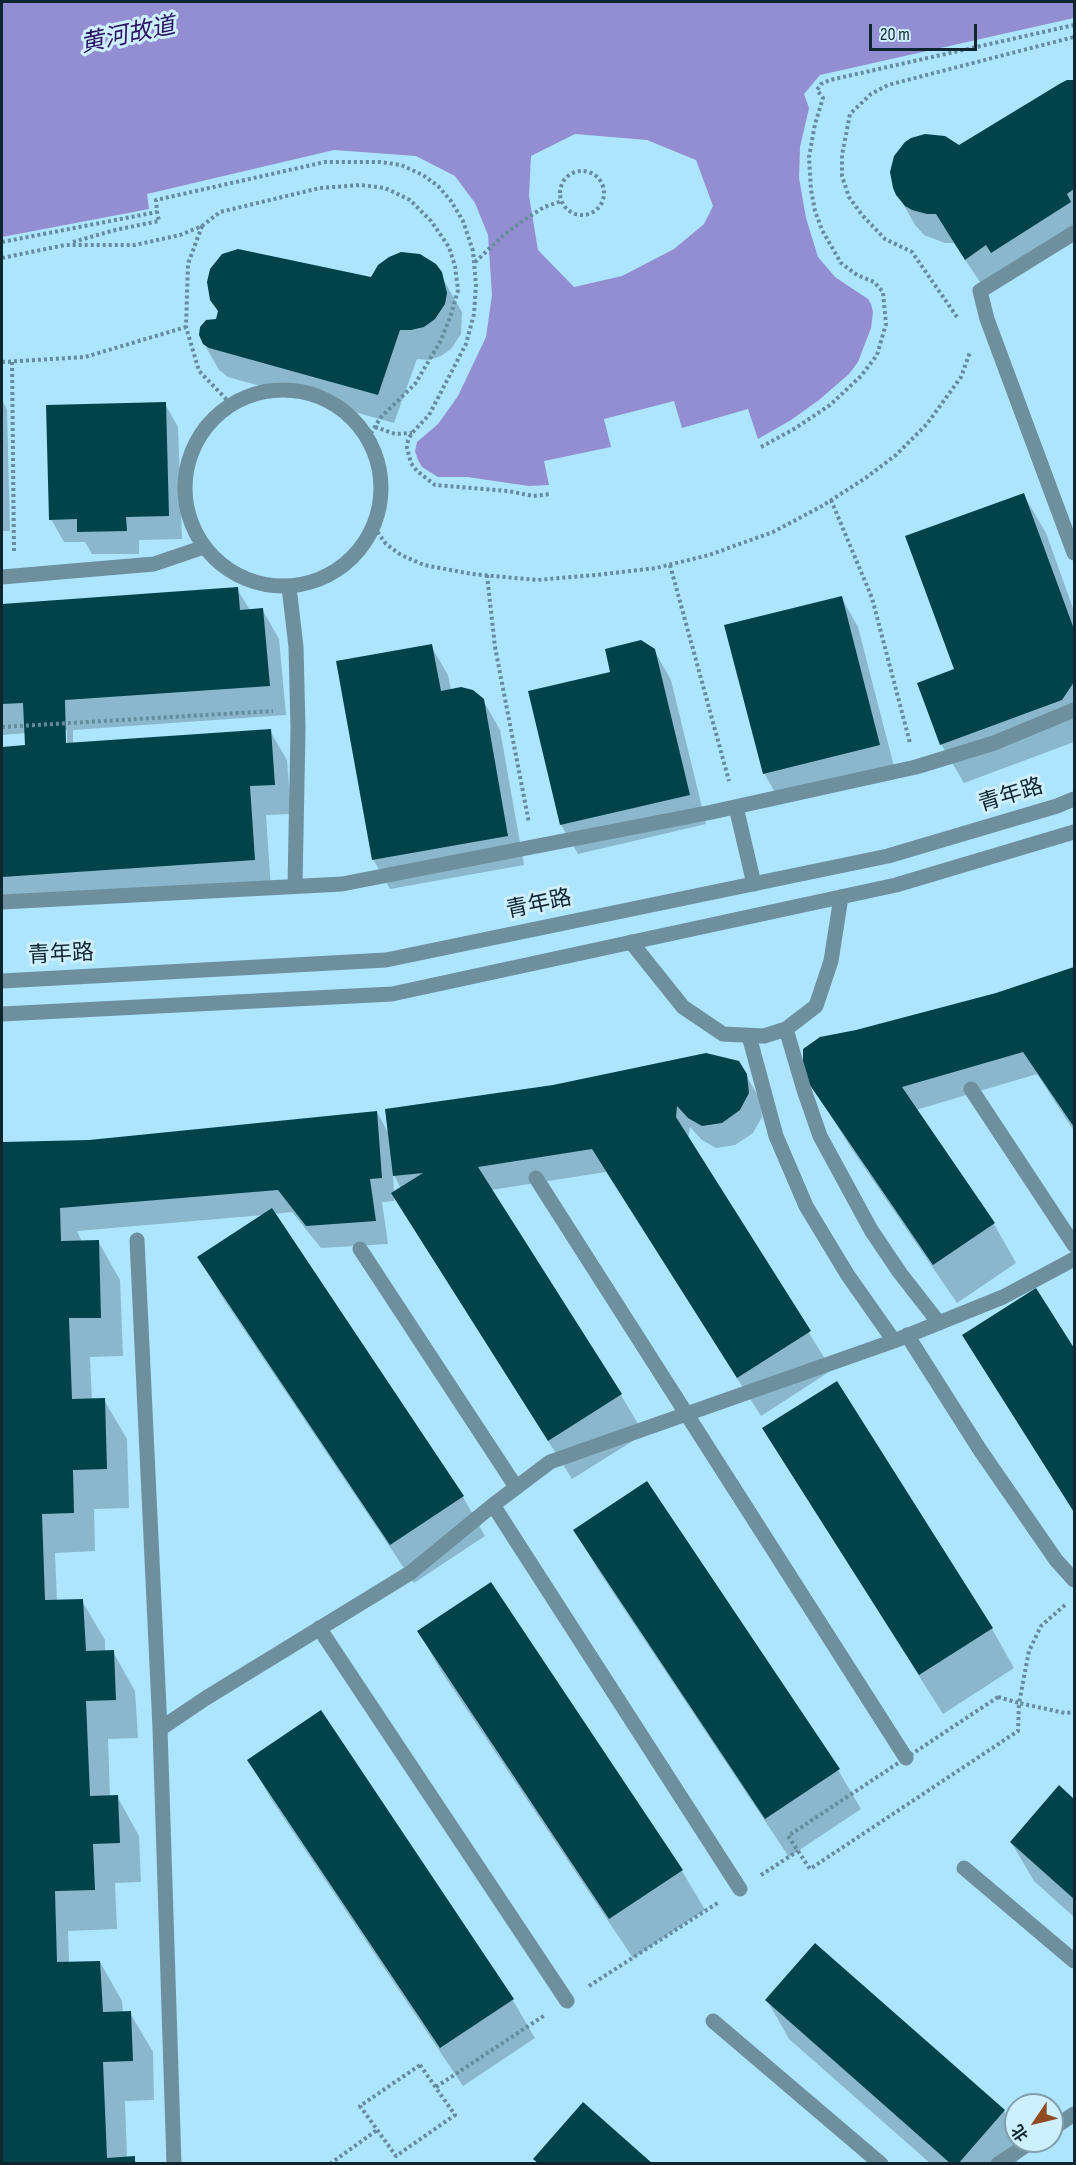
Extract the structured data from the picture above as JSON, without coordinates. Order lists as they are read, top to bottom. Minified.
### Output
{"streets":{"street":["青年路"]},"water":["黄河故道"],"scale_bar":"20 m","north":"bottom left"}
